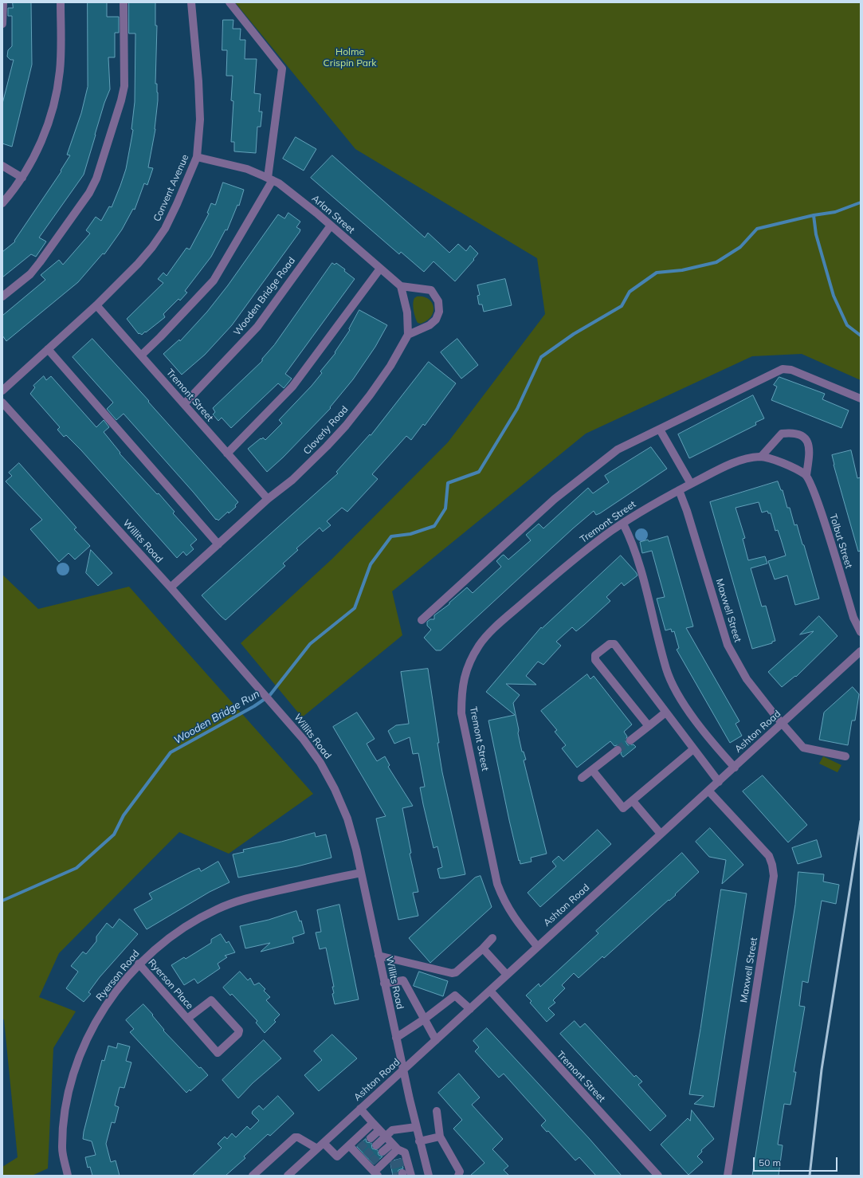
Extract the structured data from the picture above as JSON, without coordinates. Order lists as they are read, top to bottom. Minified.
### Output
{"streets":{"street":["Convent Avenue","Arlan Street","Wooden Bridge Road","Tremont Street","Cloverly Road","Willits Road","Tolbut Street","Maxwell Street","Ashton Road","Ryerson Road","Ryerson Place"]},"crossings":[["Convent Avenue","Arlan Street"],["Convent Avenue","Tremont Street"],["Arlan Street","Wooden Bridge Road"],["Wooden Bridge Road","Tremont Street"],["Tremont Street","Cloverly Road"],["Tremont Street","Maxwell Street"],["Tremont Street","Ashton Road"],["Cloverly Road","Willits Road"],["Willits Road","Ashton Road"],["Willits Road","Ryerson Road"],["Maxwell Street","Ashton Road"],["Ryerson Road","Ryerson Place"]],"water":["Wooden Bridge Run"],"parks":["Holme Crispin Park"],"scale_bar":"50 m"}
